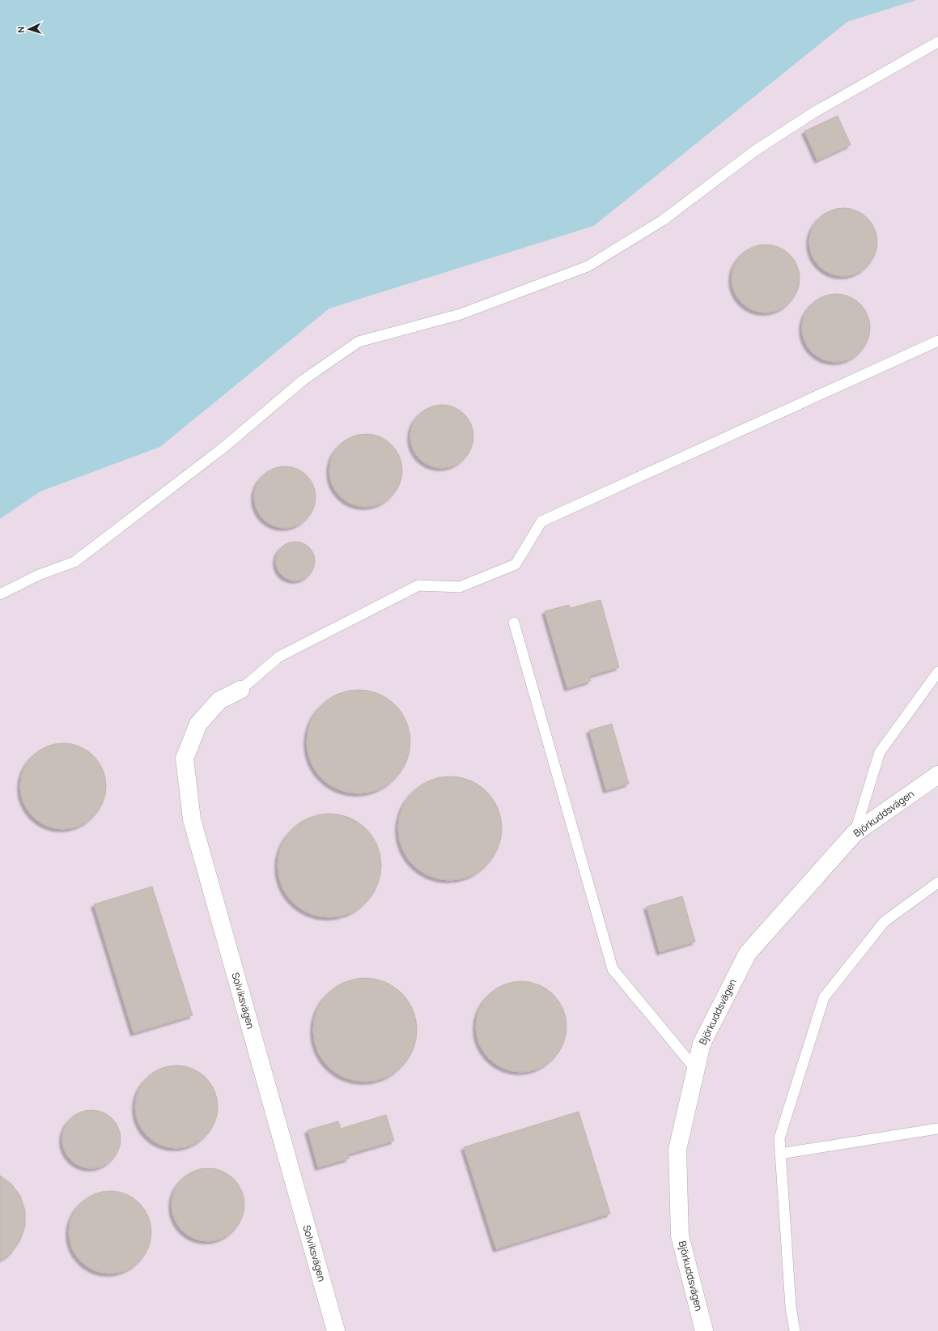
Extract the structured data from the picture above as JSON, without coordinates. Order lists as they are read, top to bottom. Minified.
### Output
{"streets":{"street":["Björkuddsvägen","Solviksvägen"]},"north":"left"}
